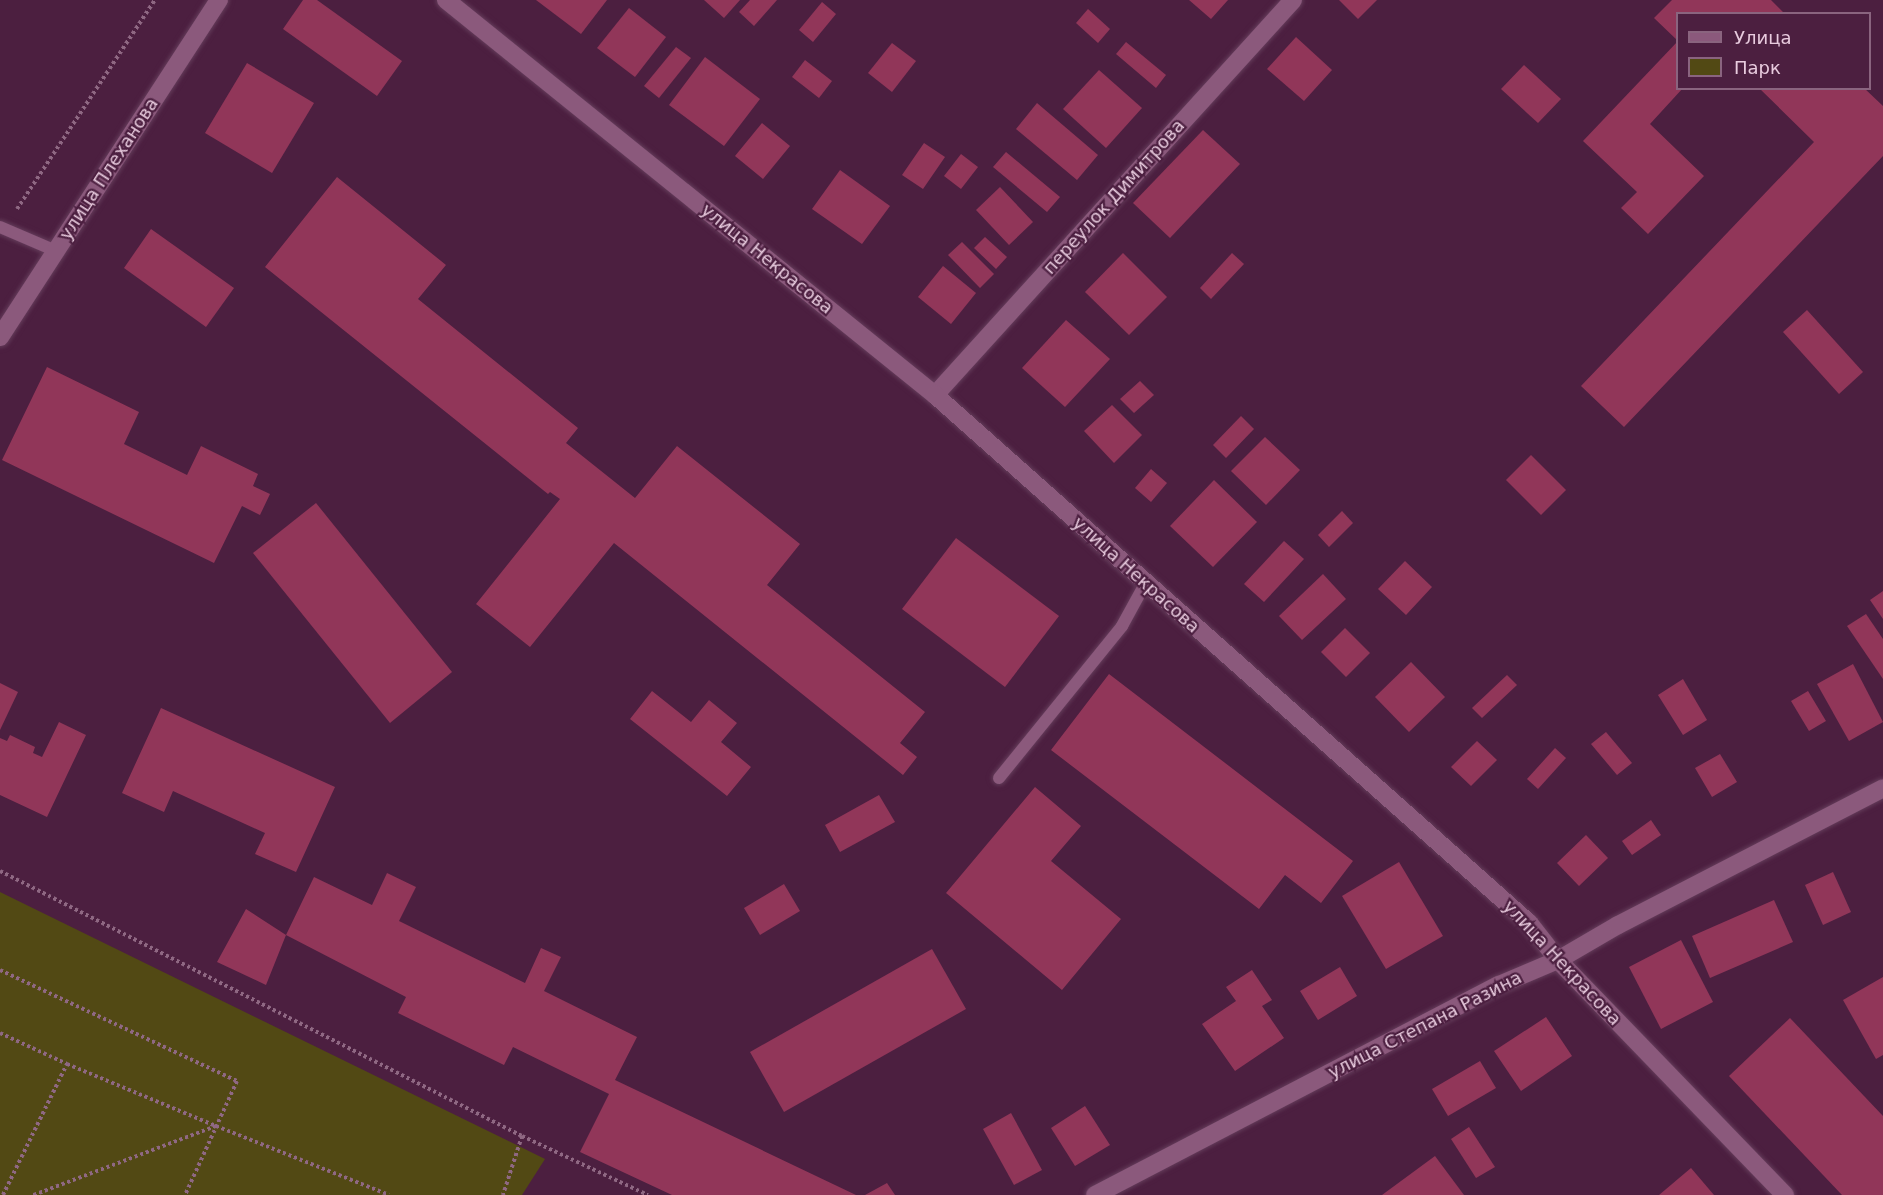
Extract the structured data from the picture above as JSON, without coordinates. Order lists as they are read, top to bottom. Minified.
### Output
{"streets":{"street":["улица Плеханова","переулок Димитрова","улица Некрасова","улица Степана Разина"]},"crossings":[["переулок Димитрова","улица Некрасова"],["улица Некрасова","улица Степана Разина"]],"legend":["Улица","Парк"]}
